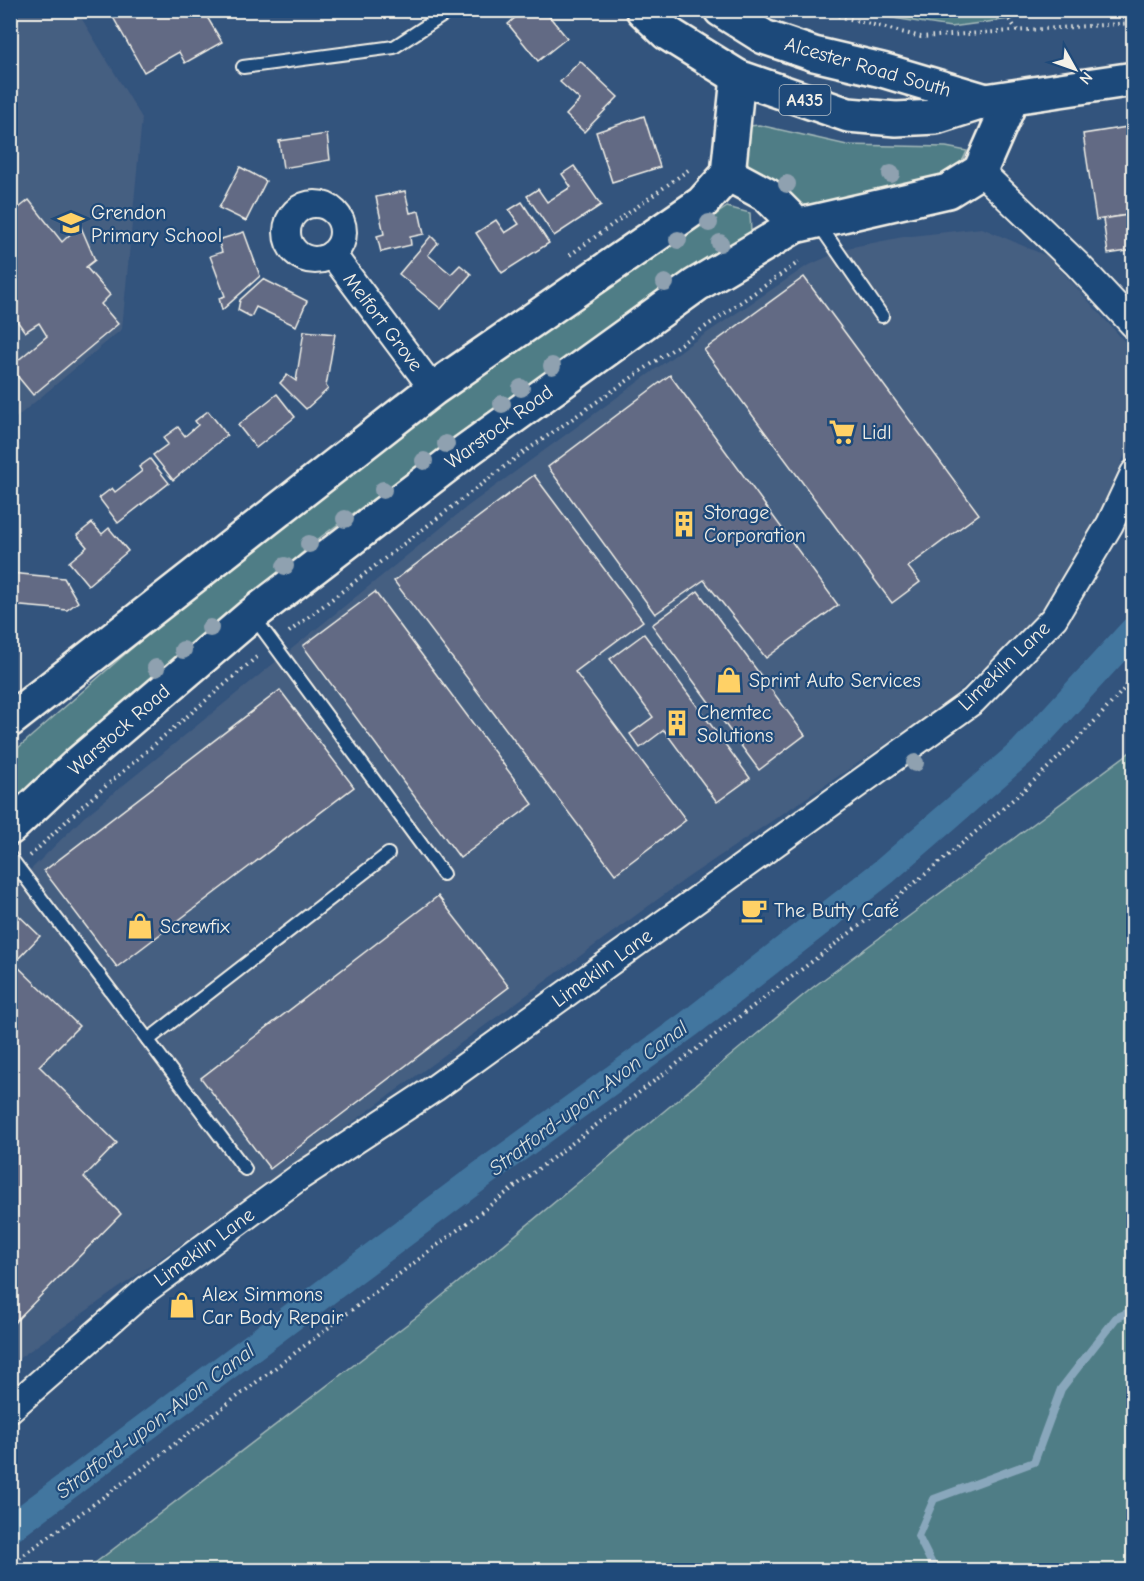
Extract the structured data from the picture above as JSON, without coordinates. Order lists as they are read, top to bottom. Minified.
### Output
{"streets":{"main road":["Alcester Road South","A435","Warstock Road"],"street":["Melfort Grove","Limekiln Lane"]},"water":["Stratford-upon-Avon Canal"],"places":{"school or university":["Grendon Primary School"],"supermarket":["Lidl"],"building":["Storage Corporation","Chemtec Solutions"],"shop":["Sprint Auto Services","Screwfix","Alex Simmons Car Body Repair"],"cafe":["The Butty Café"]},"north":"bottom right"}
